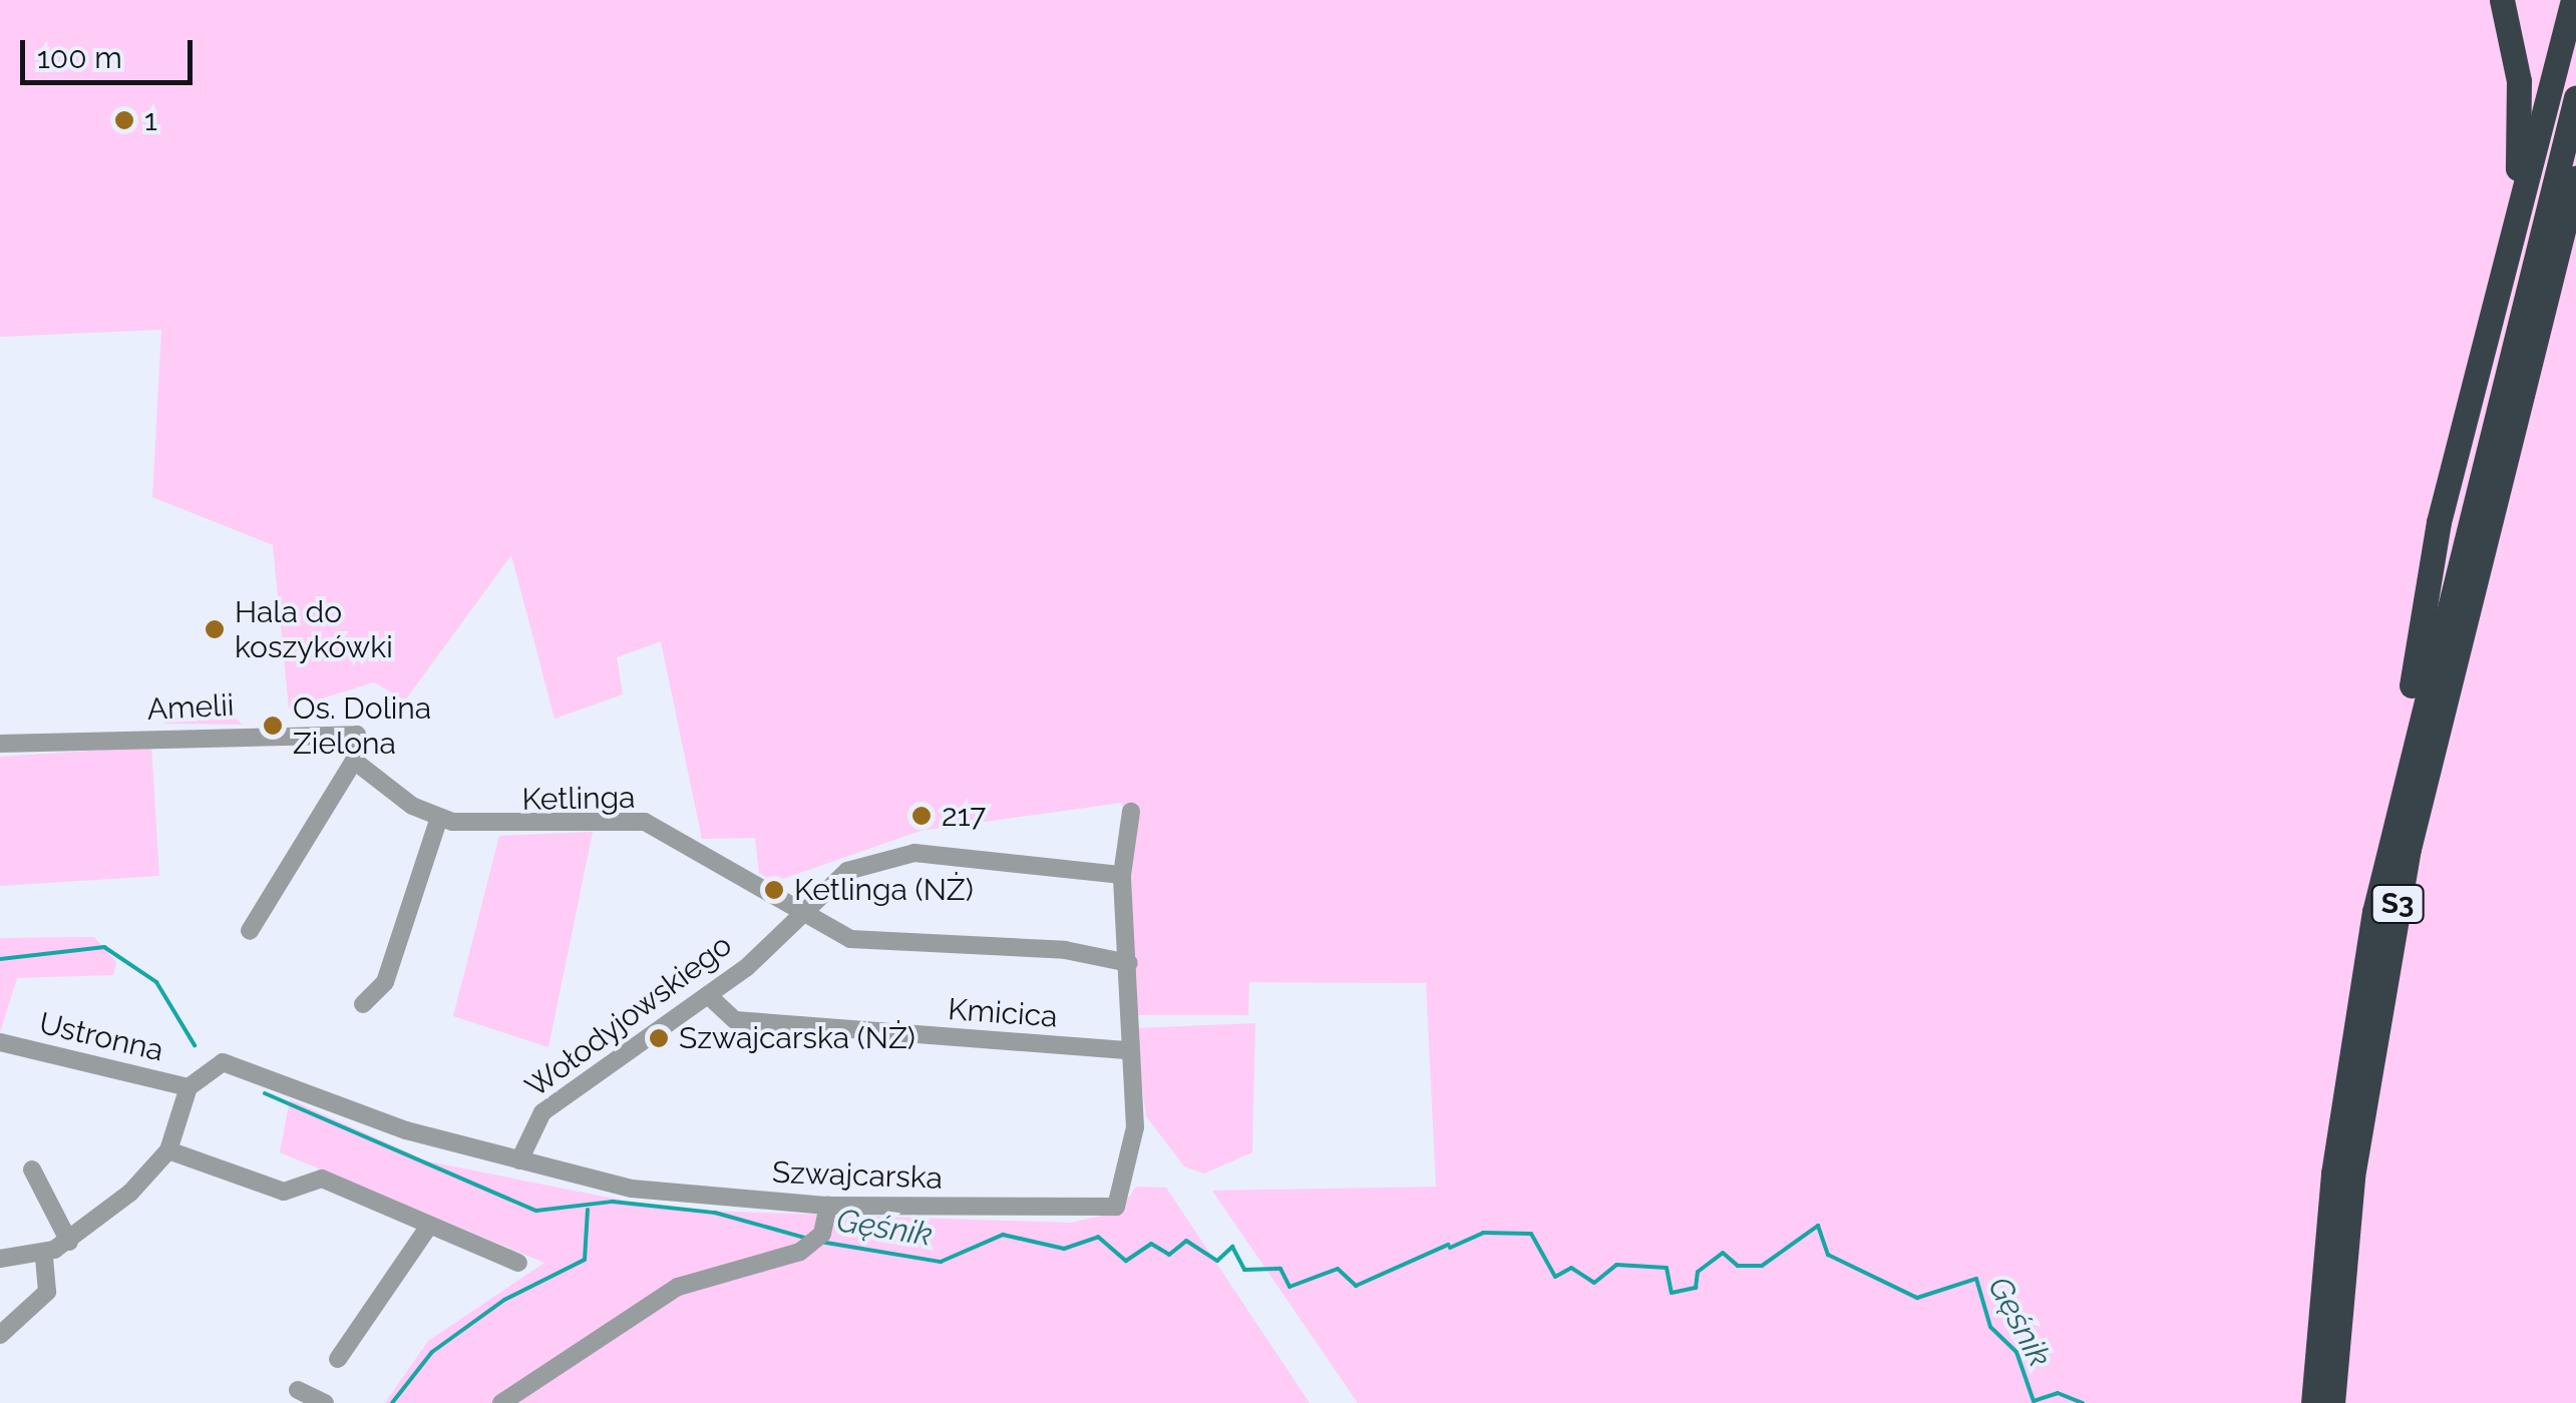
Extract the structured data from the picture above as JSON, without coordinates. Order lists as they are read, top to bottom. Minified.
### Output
{"streets":{"highway":["S3"],"street":["Amelii","Ketlinga","Kmicica","Wołodyjowskiego","Ustronna","Szwajcarska"]},"crossings":[["Amelii","Ketlinga"],["Ketlinga","Wołodyjowskiego"],["Ketlinga","Szwajcarska"],["Kmicica","Wołodyjowskiego"],["Kmicica","Szwajcarska"],["Wołodyjowskiego","Szwajcarska"],["Ustronna","Szwajcarska"]],"water":["Gęśnik"],"places":["1","Hala do koszykówki","Os. Dolina Zielona","217","Ketlinga (NŻ)","Szwajcarska (NŻ)"],"scale_bar":"100 m"}
